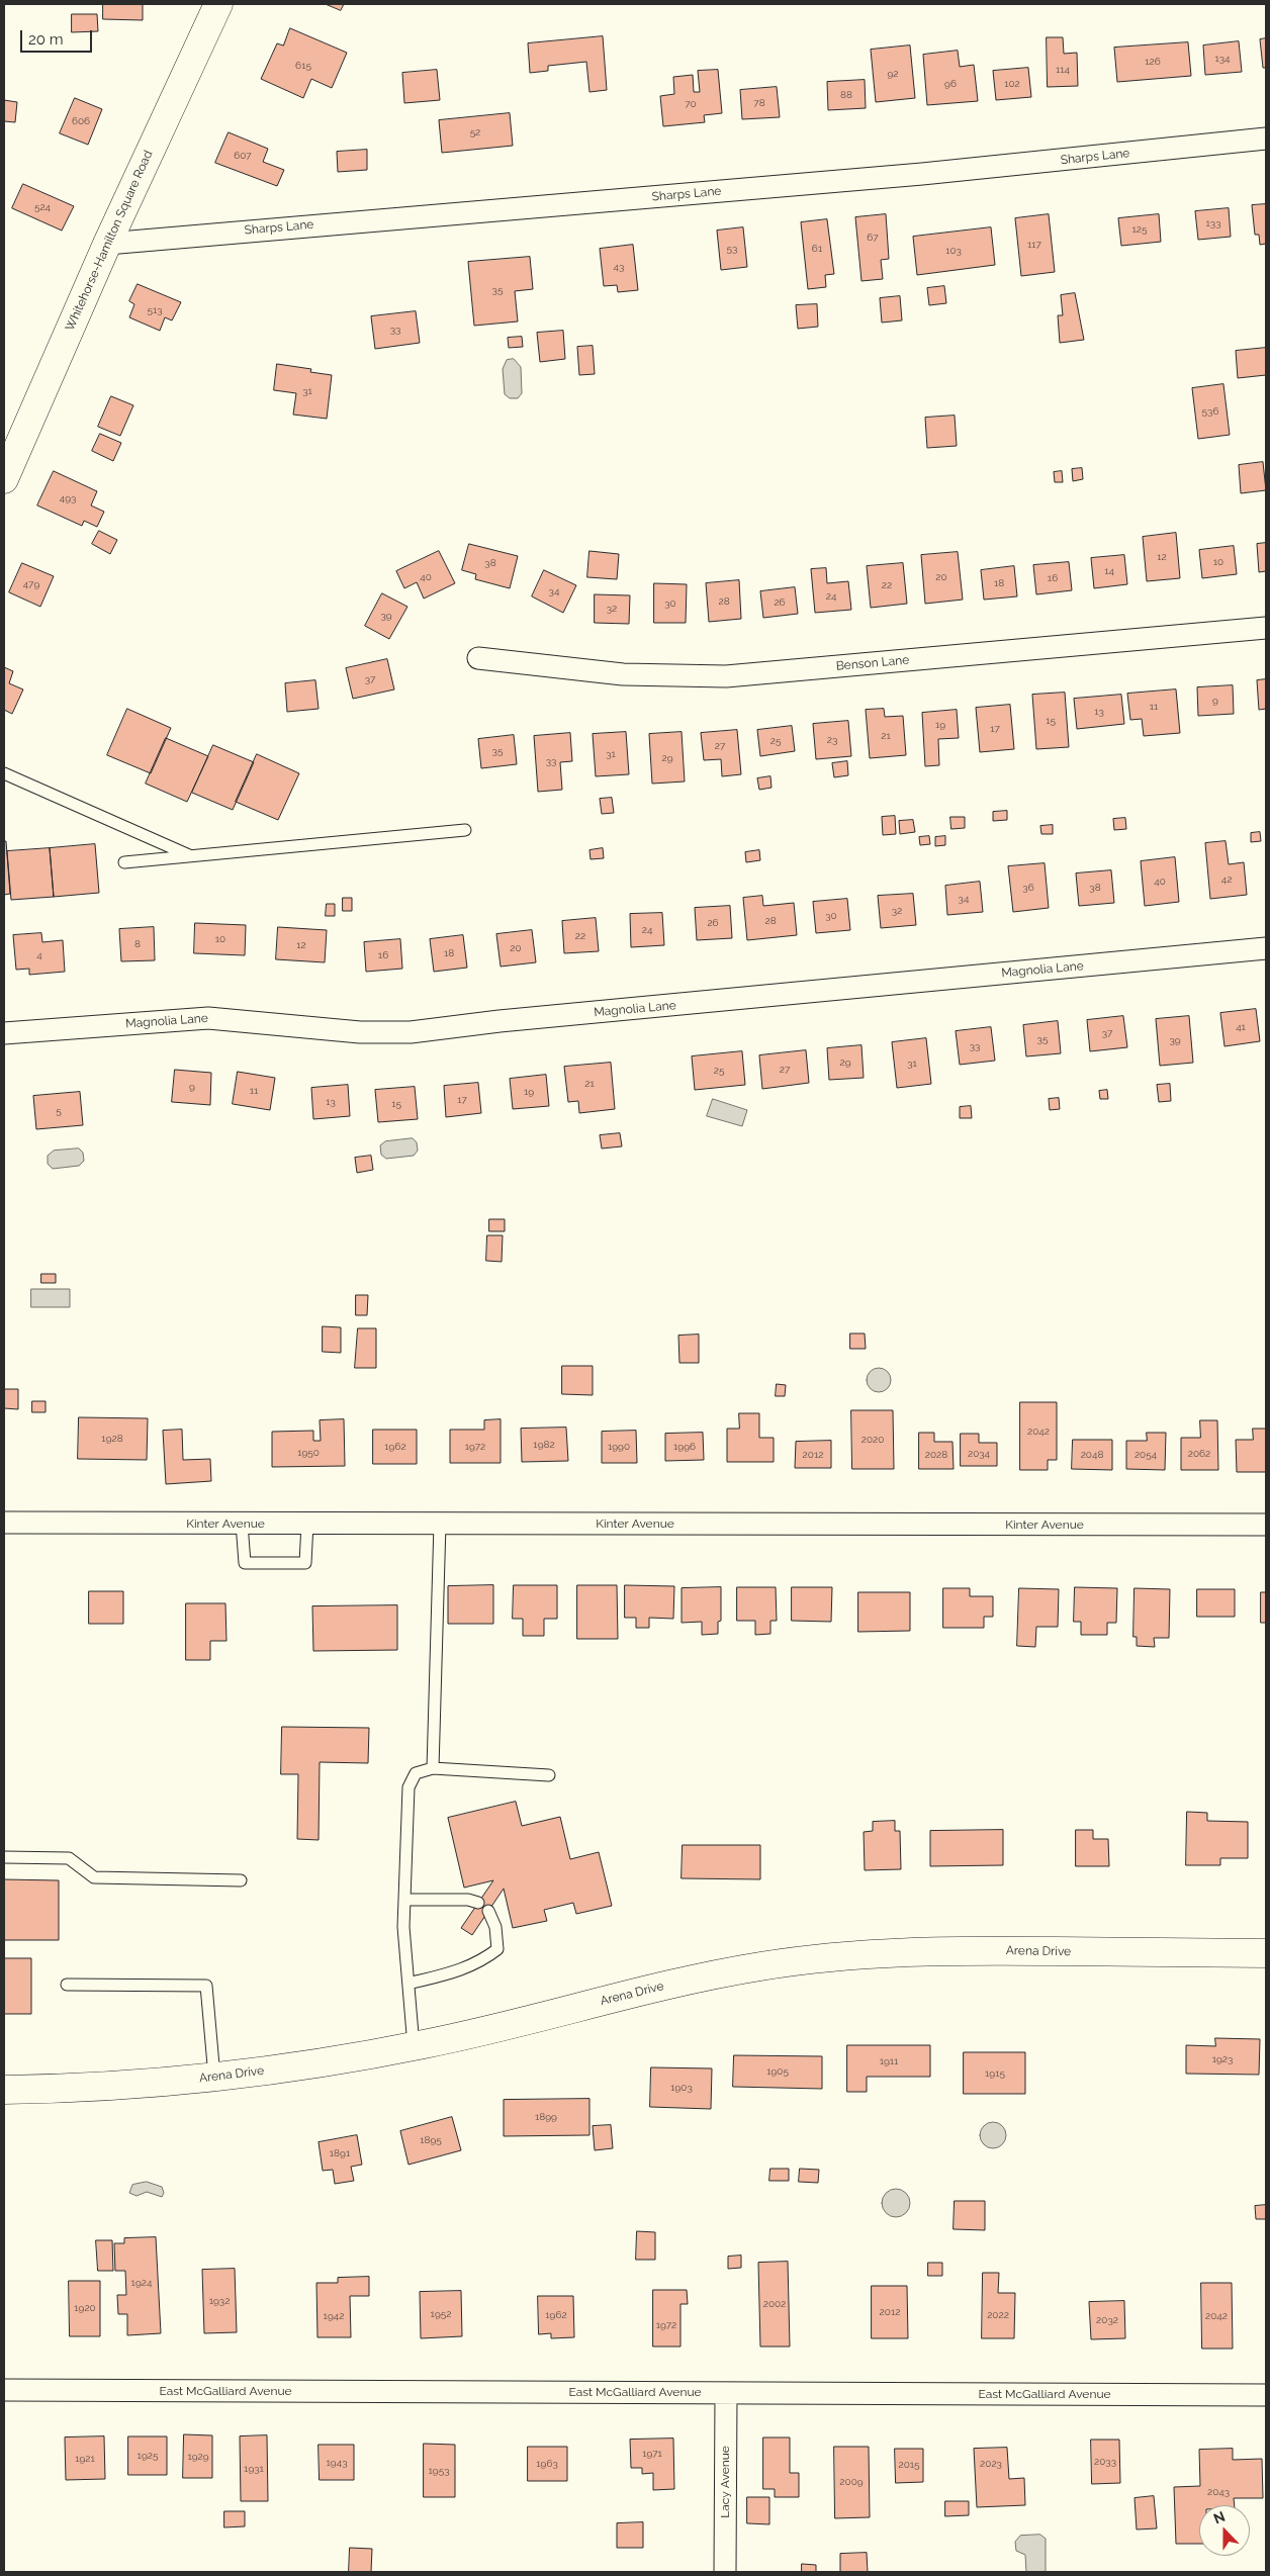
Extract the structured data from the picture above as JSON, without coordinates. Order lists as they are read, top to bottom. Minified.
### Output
{"streets":{"main road":["Whitehorse-Hamilton Square Road","Arena Drive"],"street":["Sharps Lane","Benson Lane","Magnolia Lane","Kinter Avenue","East McGalliard Avenue","Lacy Avenue"]},"crossings":[["Sharps Lane","Whitehorse-Hamilton Square Road"],["East McGalliard Avenue","Lacy Avenue"]],"house_numbers":["134","126","615","114","92","96","102","88","78","70","606","52","607","524","133","125","67","117","53","61","103","43","35","513","33","31","536","493","12","10","38","14","40","20","16","18","479","22","34","24","28","26","30","32","39","37","9","11","13","15","19","17","21","23","25","27","35","31","29","33","42","40","36","38","34","32","30","28","26","24","22","10","8","12","20","18","4","16","41","37","35","39","33","29","31","27","25","21","9","11","19","17","13","15","5","2042","1928","2020","1982","1962","1972","1990","1996","1950","2034","2062","2012","2028","2048","2054","1923","1911","1905","1915","1903","1899","1895","1891","1924","1932","2002","1920","2012","1952","1962","2022","1942","2042","2032","1972","1971","1925","1929","1921","2033","1943","1963","2023","2015","1931","1953","2009","2043"],"scale_bar":"20 m","north":"top"}
